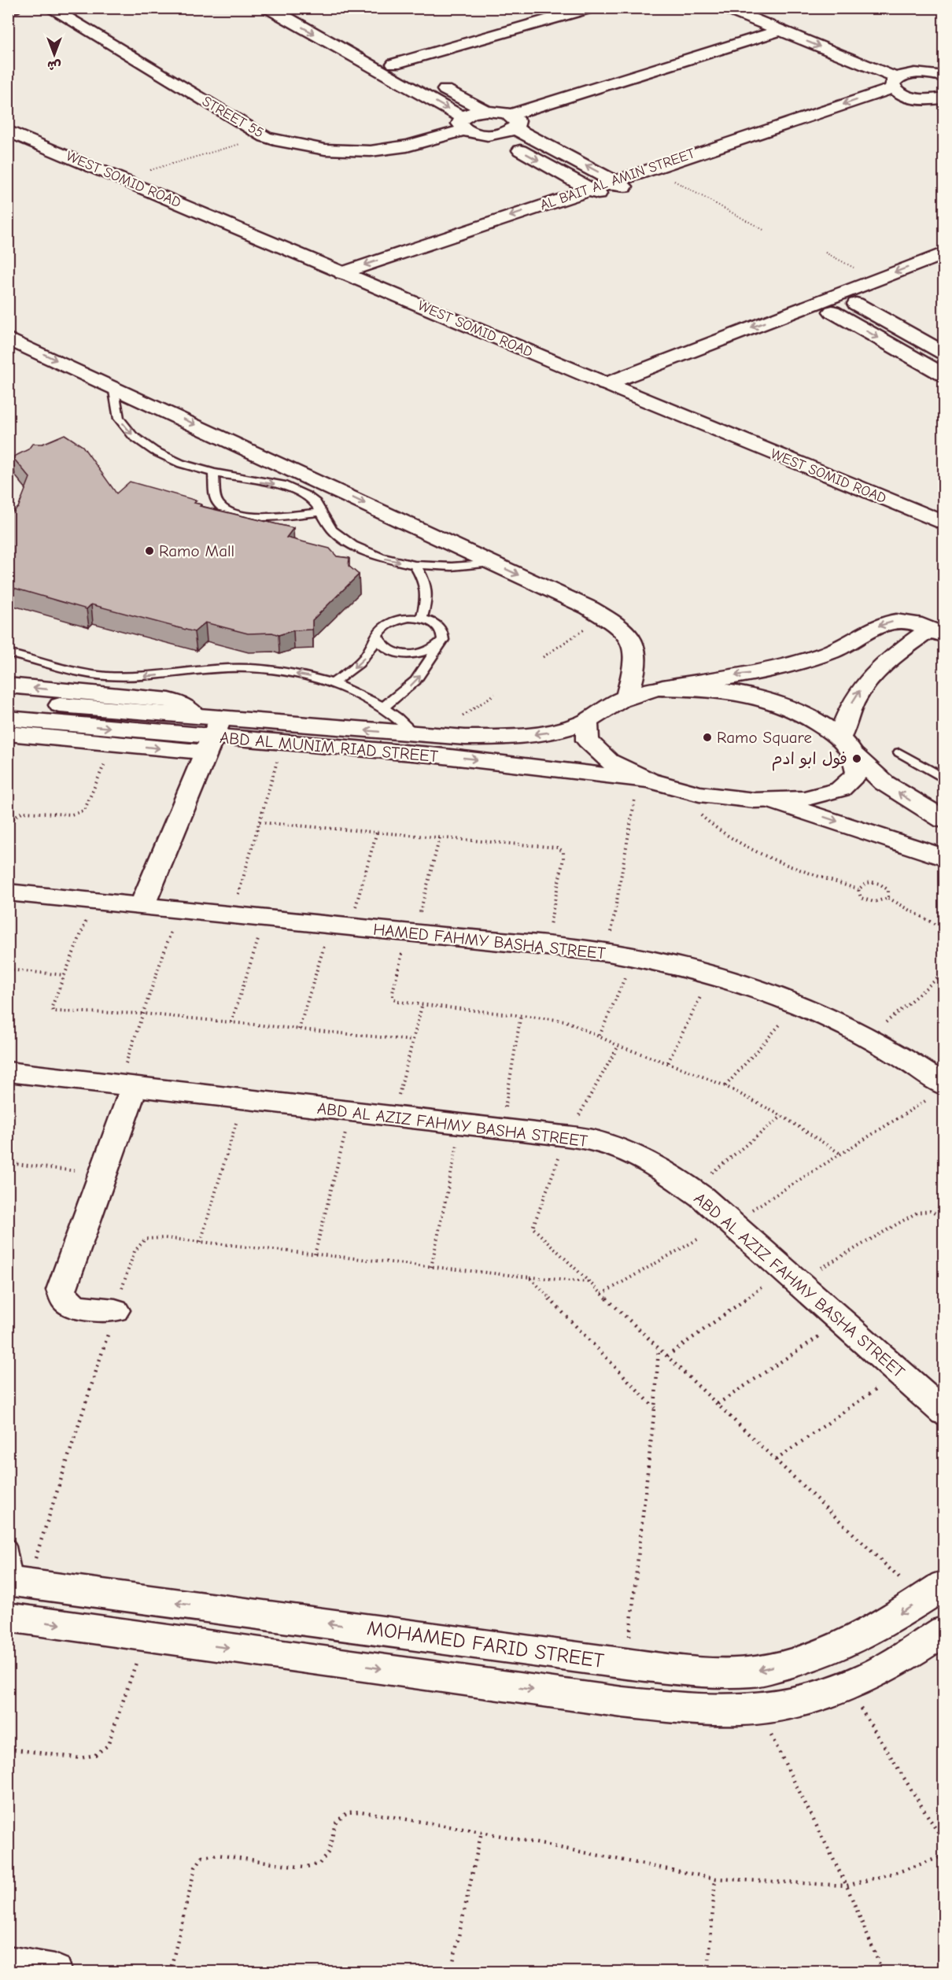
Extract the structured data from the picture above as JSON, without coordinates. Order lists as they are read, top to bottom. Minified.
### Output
{"streets":{"street":["STREET 55","WEST SOMID ROAD","AL BAIT AL AMIN STREET","ABD AL MUNIM RIAD STREET","HAMED FAHMY BASHA STREET","ABD AL AZIZ FAHMY BASHA STREET","MOHAMED FARID STREET"]},"crossings":[["WEST SOMID ROAD","AL BAIT AL AMIN STREET"]],"places":["Ramo Mall","Ramo Square","فول ابو ادم"],"north":"bottom"}
